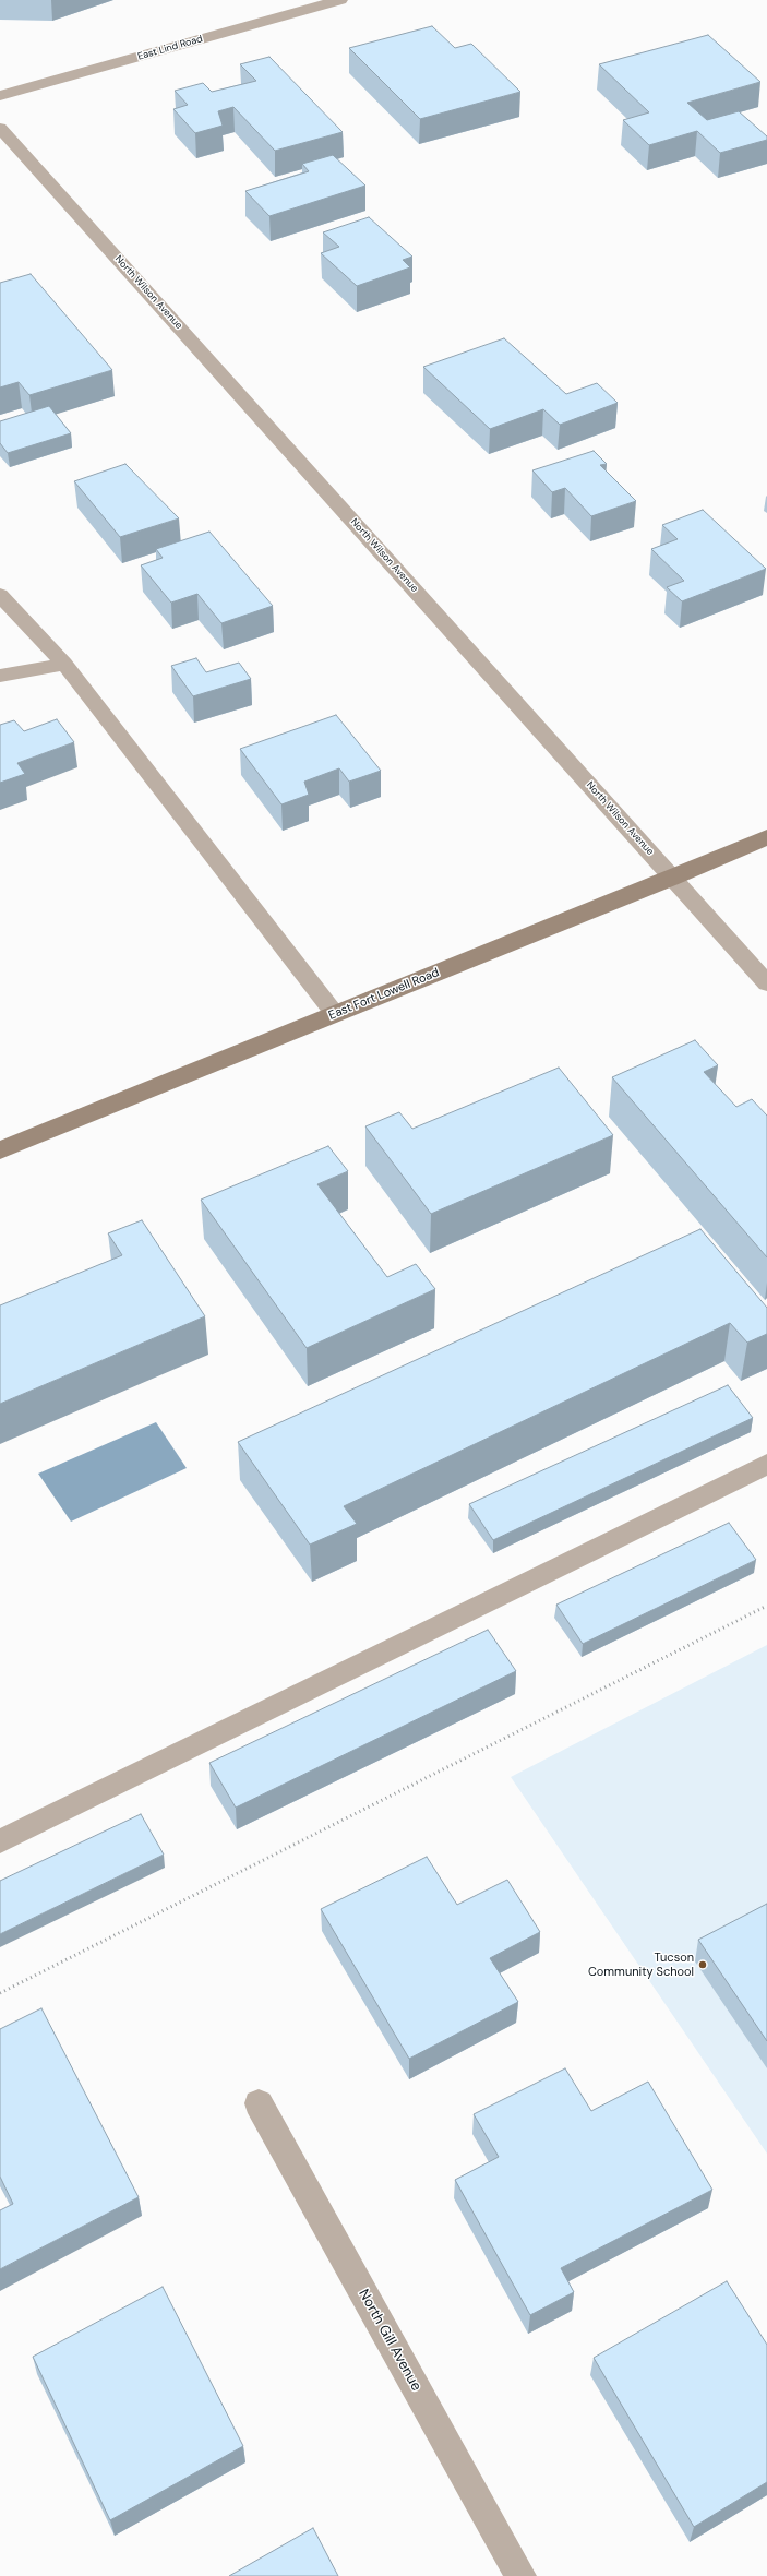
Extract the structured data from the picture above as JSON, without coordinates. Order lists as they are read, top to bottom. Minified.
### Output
{"streets":{"main road":["East Fort Lowell Road"],"street":["East Lind Road","North Wilson Avenue","North Gill Avenue"]},"crossings":[["North Wilson Avenue","East Fort Lowell Road"]],"places":["Tucson Community School"]}
